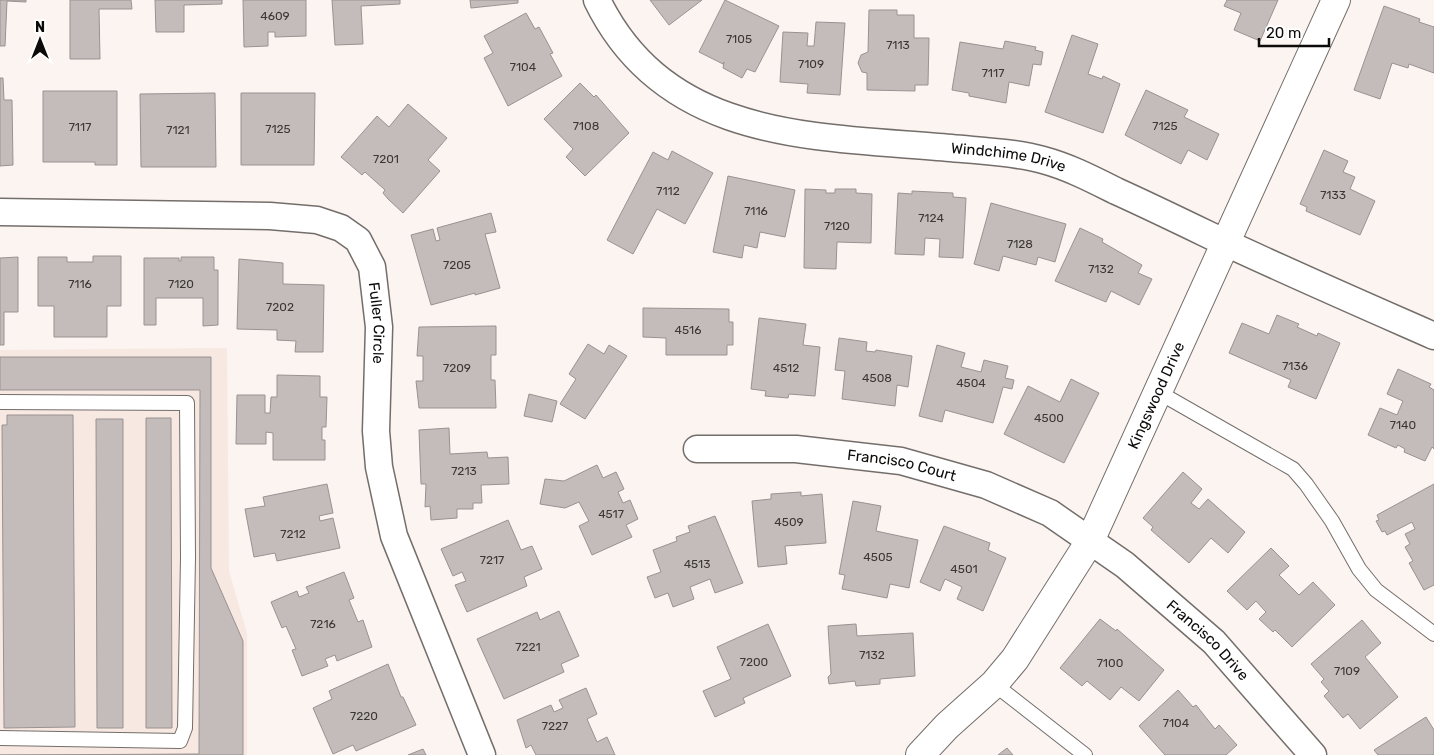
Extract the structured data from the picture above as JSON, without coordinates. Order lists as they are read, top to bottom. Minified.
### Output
{"streets":{"street":["Windchime Drive","Fuller Circle","Kingswood Drive","Francisco Court","Francisco Drive"]},"crossings":[["Windchime Drive","Kingswood Drive"],["Kingswood Drive","Francisco Court"],["Kingswood Drive","Francisco Drive"],["Francisco Court","Francisco Drive"]],"house_numbers":["4609","7105","7113","7109","7104","7117","7108","7125","7117","7125","7121","7201","7112","7133","7116","7124","7120","7128","7205","7132","7116","7120","7202","4516","7136","7209","4512","4508","4504","4500","7140","7213","4517","4509","7212","4505","7217","4513","4501","7216","7221","7132","7200","7100","7109","7220","7104","7227"],"scale_bar":"20 m","north":"top"}
